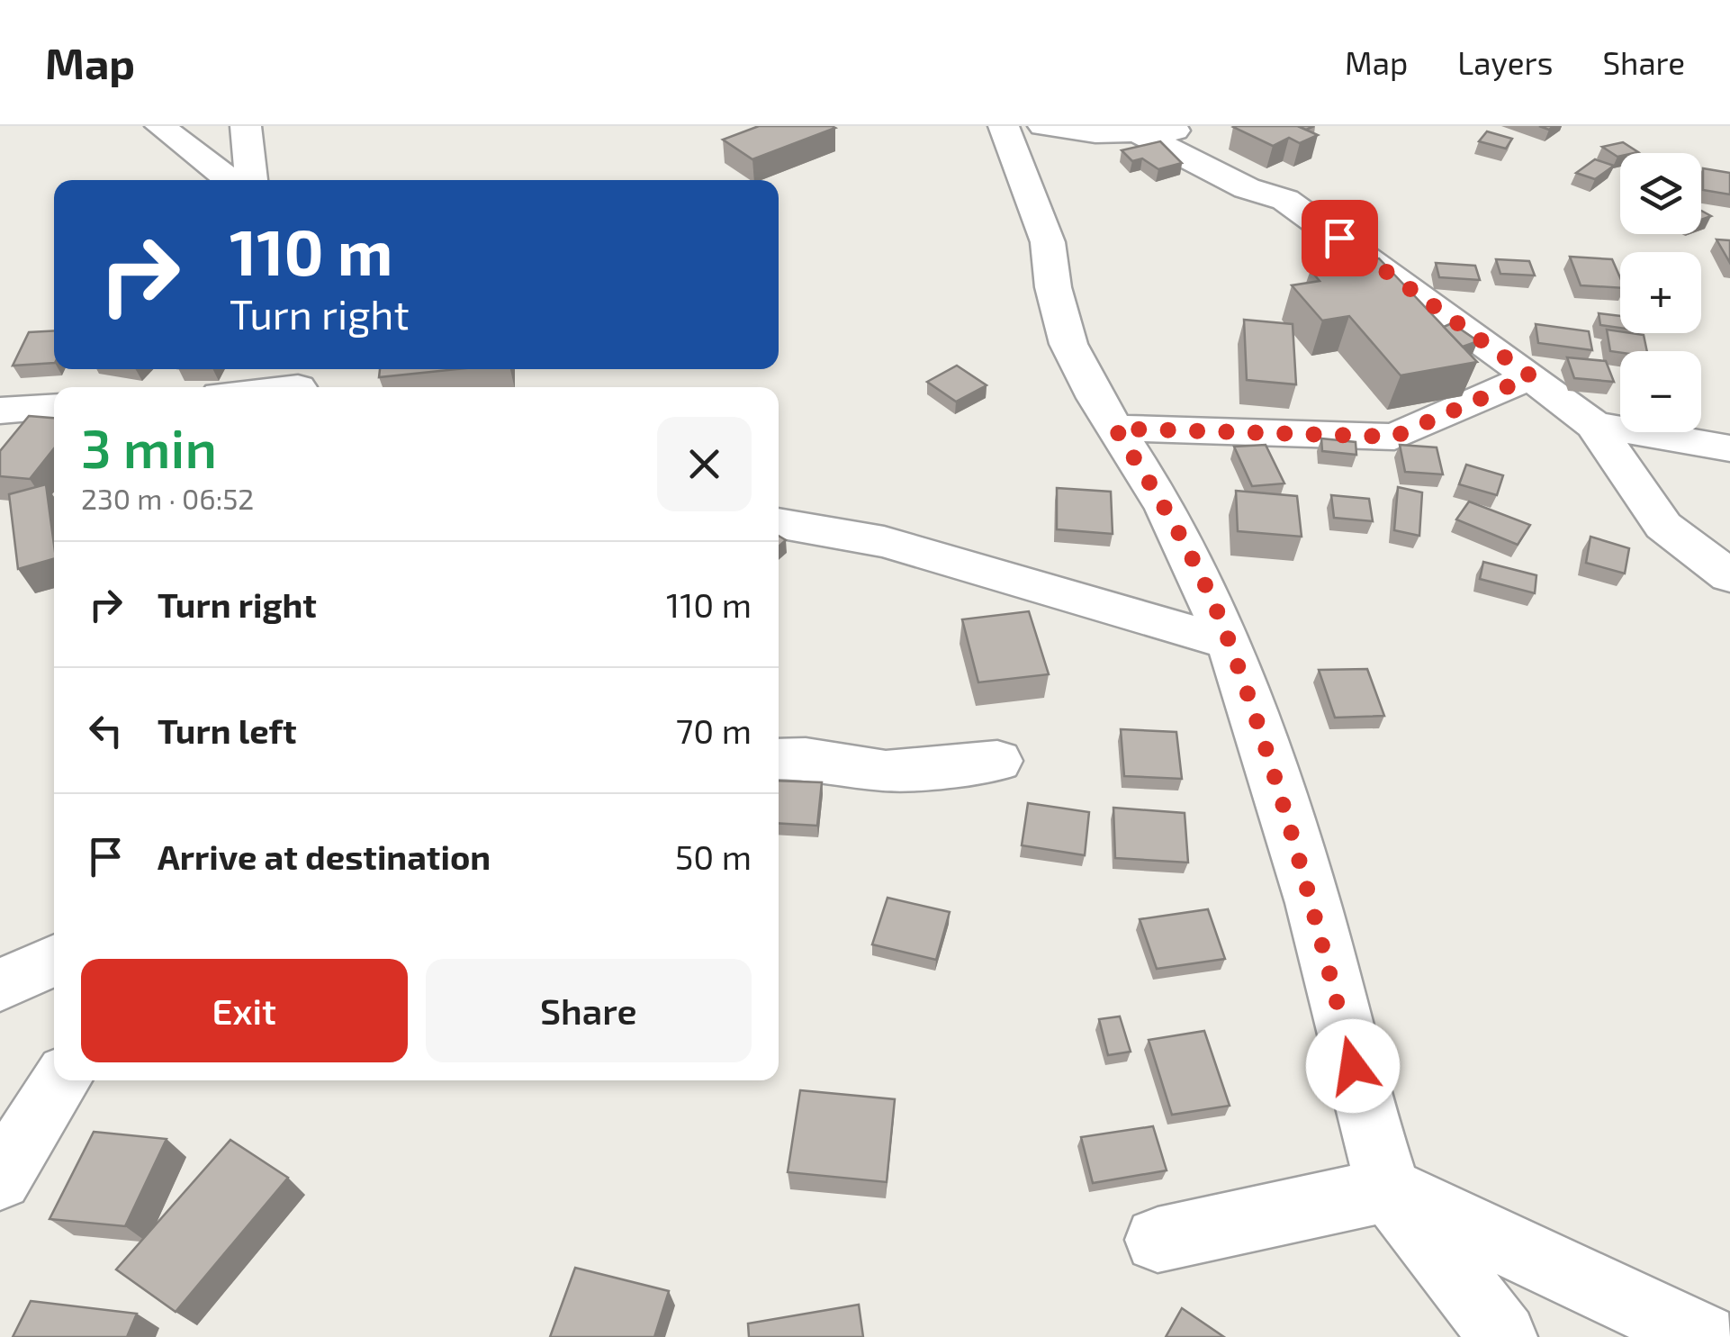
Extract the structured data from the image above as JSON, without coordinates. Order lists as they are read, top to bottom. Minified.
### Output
{"page":{"header":"Map","nav":["Map","Layers","Share"],"map_buttons":["+","−"],"turn":["110 m","Turn right"],"heading":["3 min","230 m · 06:52"],"list":[{"name":"Turn right","value":"110 m"},{"name":"Turn left","value":"70 m"},{"name":"Arrive at destination","value":"50 m"}],"buttons":["Exit","Share"]}}
